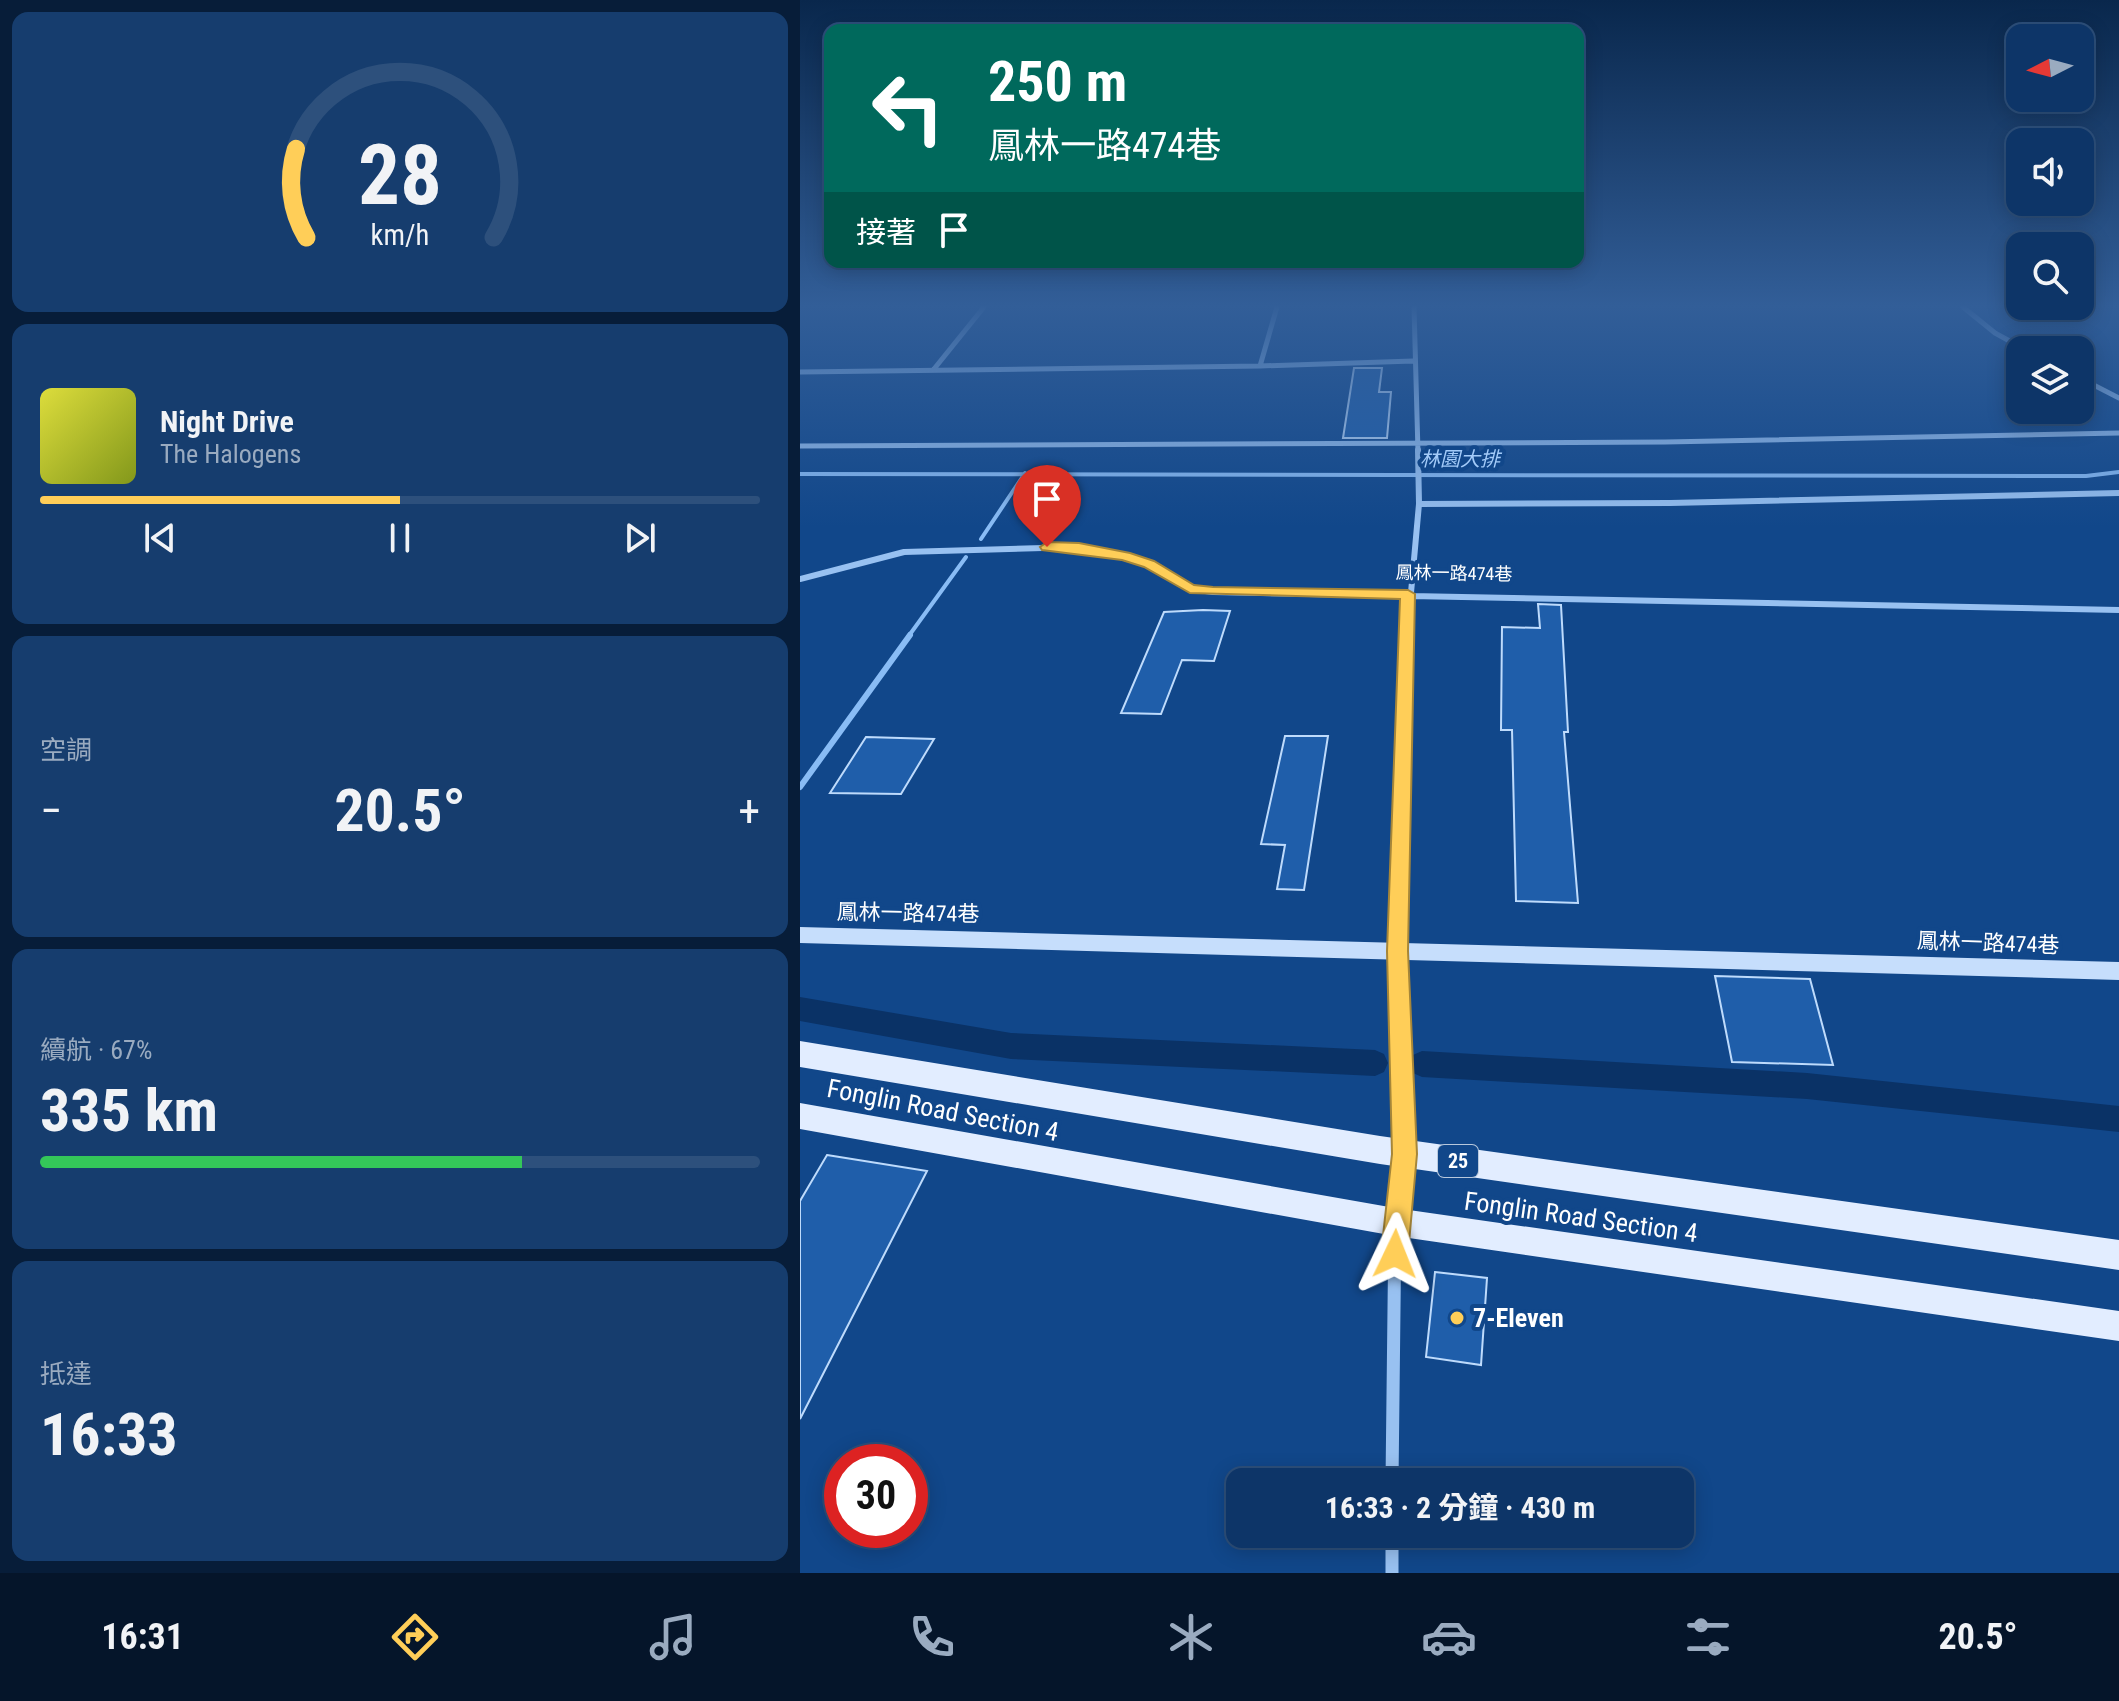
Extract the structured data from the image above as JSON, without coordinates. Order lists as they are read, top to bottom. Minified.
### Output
{"streets":{"main road":["Fonglin Road Section 4","25"],"street":["鳳林一路474巷"]},"water":["林園大排"],"places":["7-Eleven"],"north":"left","page":{"turn":["250 m","鳳林一路474巷"],"then":"接著","song":["Night Drive","The Halogens"],"tile":["空調",["續航 · 67%","335 km"],["抵達","16:33"]],"heat":["−","20.5°","+"],"limit":"30","trip":"16:33 · 2 分鐘 · 430 m","tabs":["16:31","20.5°"],"gauge":["28","km/h"]}}
